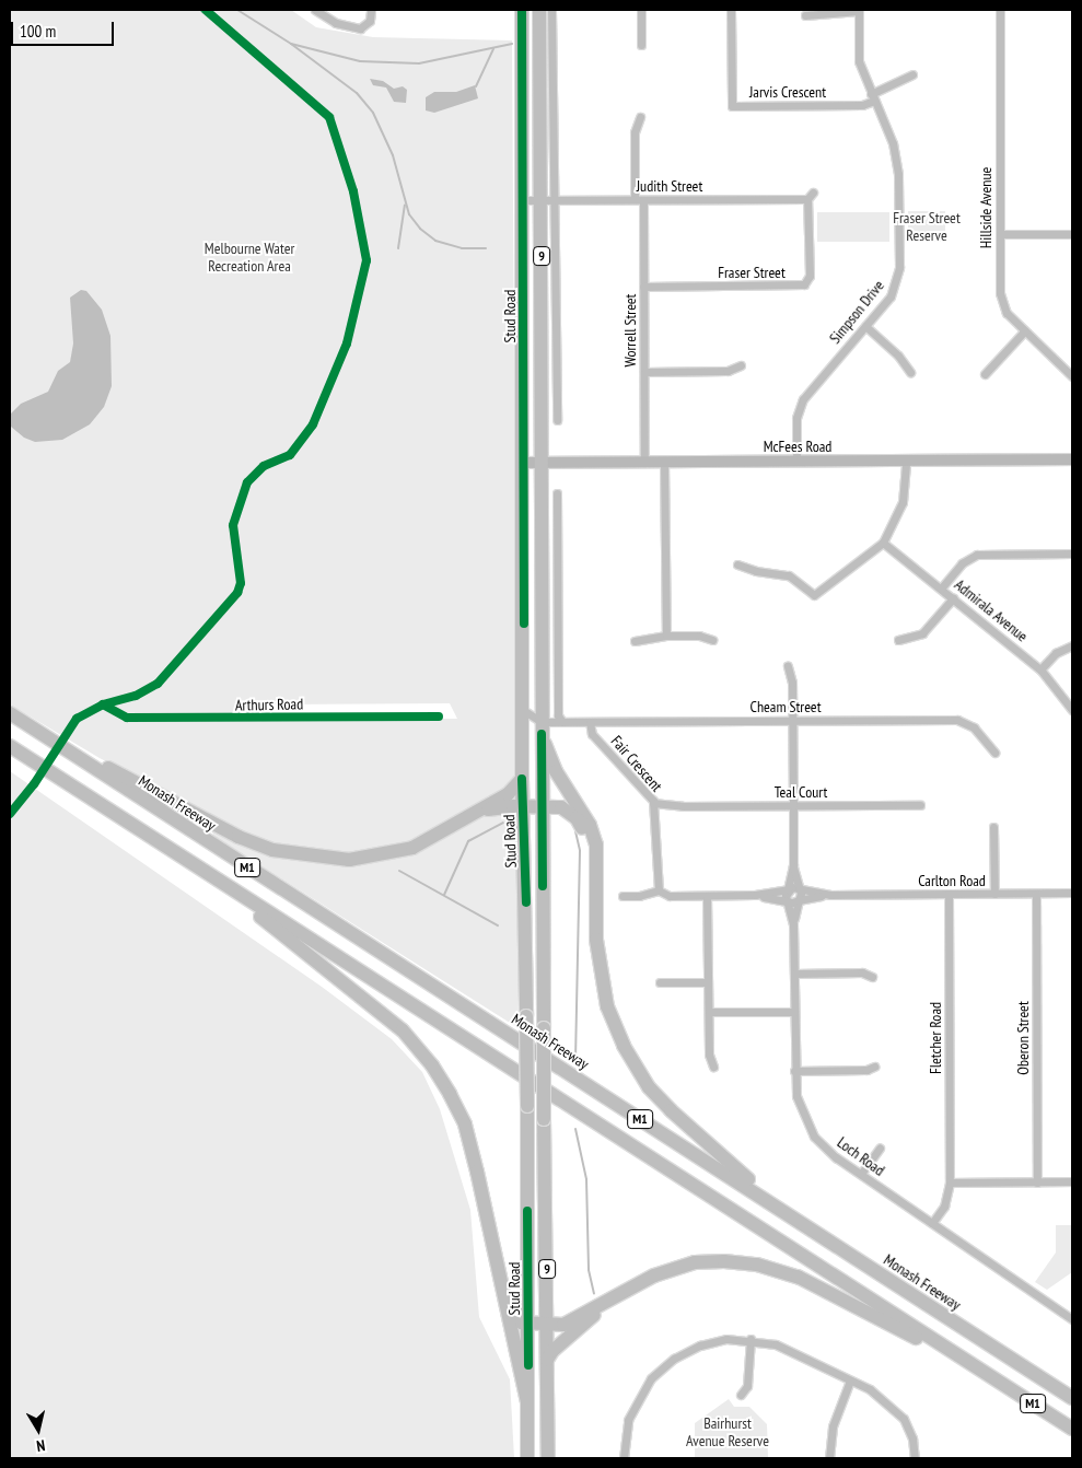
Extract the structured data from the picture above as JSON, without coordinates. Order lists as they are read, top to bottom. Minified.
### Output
{"streets":{"highway":["9","Stud Road","Monash Freeway","M1"],"street":["Jarvis Crescent","Judith Street","Hillside Avenue","Fraser Street","Simpson Drive","Worrell Street","McFees Road","Admirala Avenue","Cheam Street","Fair Crescent","Teal Court","Carlton Road","Fletcher Road","Oberon Street","Loch Road"],"cycle path":["Arthurs Road"]},"crossings":[["Jarvis Crescent","Simpson Drive"],["Judith Street","9"],["Judith Street","Fraser Street"],["Judith Street","Stud Road"],["Judith Street","Worrell Street"],["9","McFees Road"],["9","Cheam Street"],["Fraser Street","Worrell Street"],["Simpson Drive","McFees Road"],["Stud Road","McFees Road"],["Worrell Street","McFees Road"],["Cheam Street","Fair Crescent"],["Fair Crescent","Teal Court"],["Carlton Road","Fletcher Road"],["Carlton Road","Oberon Street"],["Carlton Road","Loch Road"],["Fletcher Road","Loch Road"]],"parks":["Fraser Street Reserve","Melbourne Water Recreation Area","Bairhurst Avenue Reserve"],"scale_bar":"100 m","north":"bottom"}
